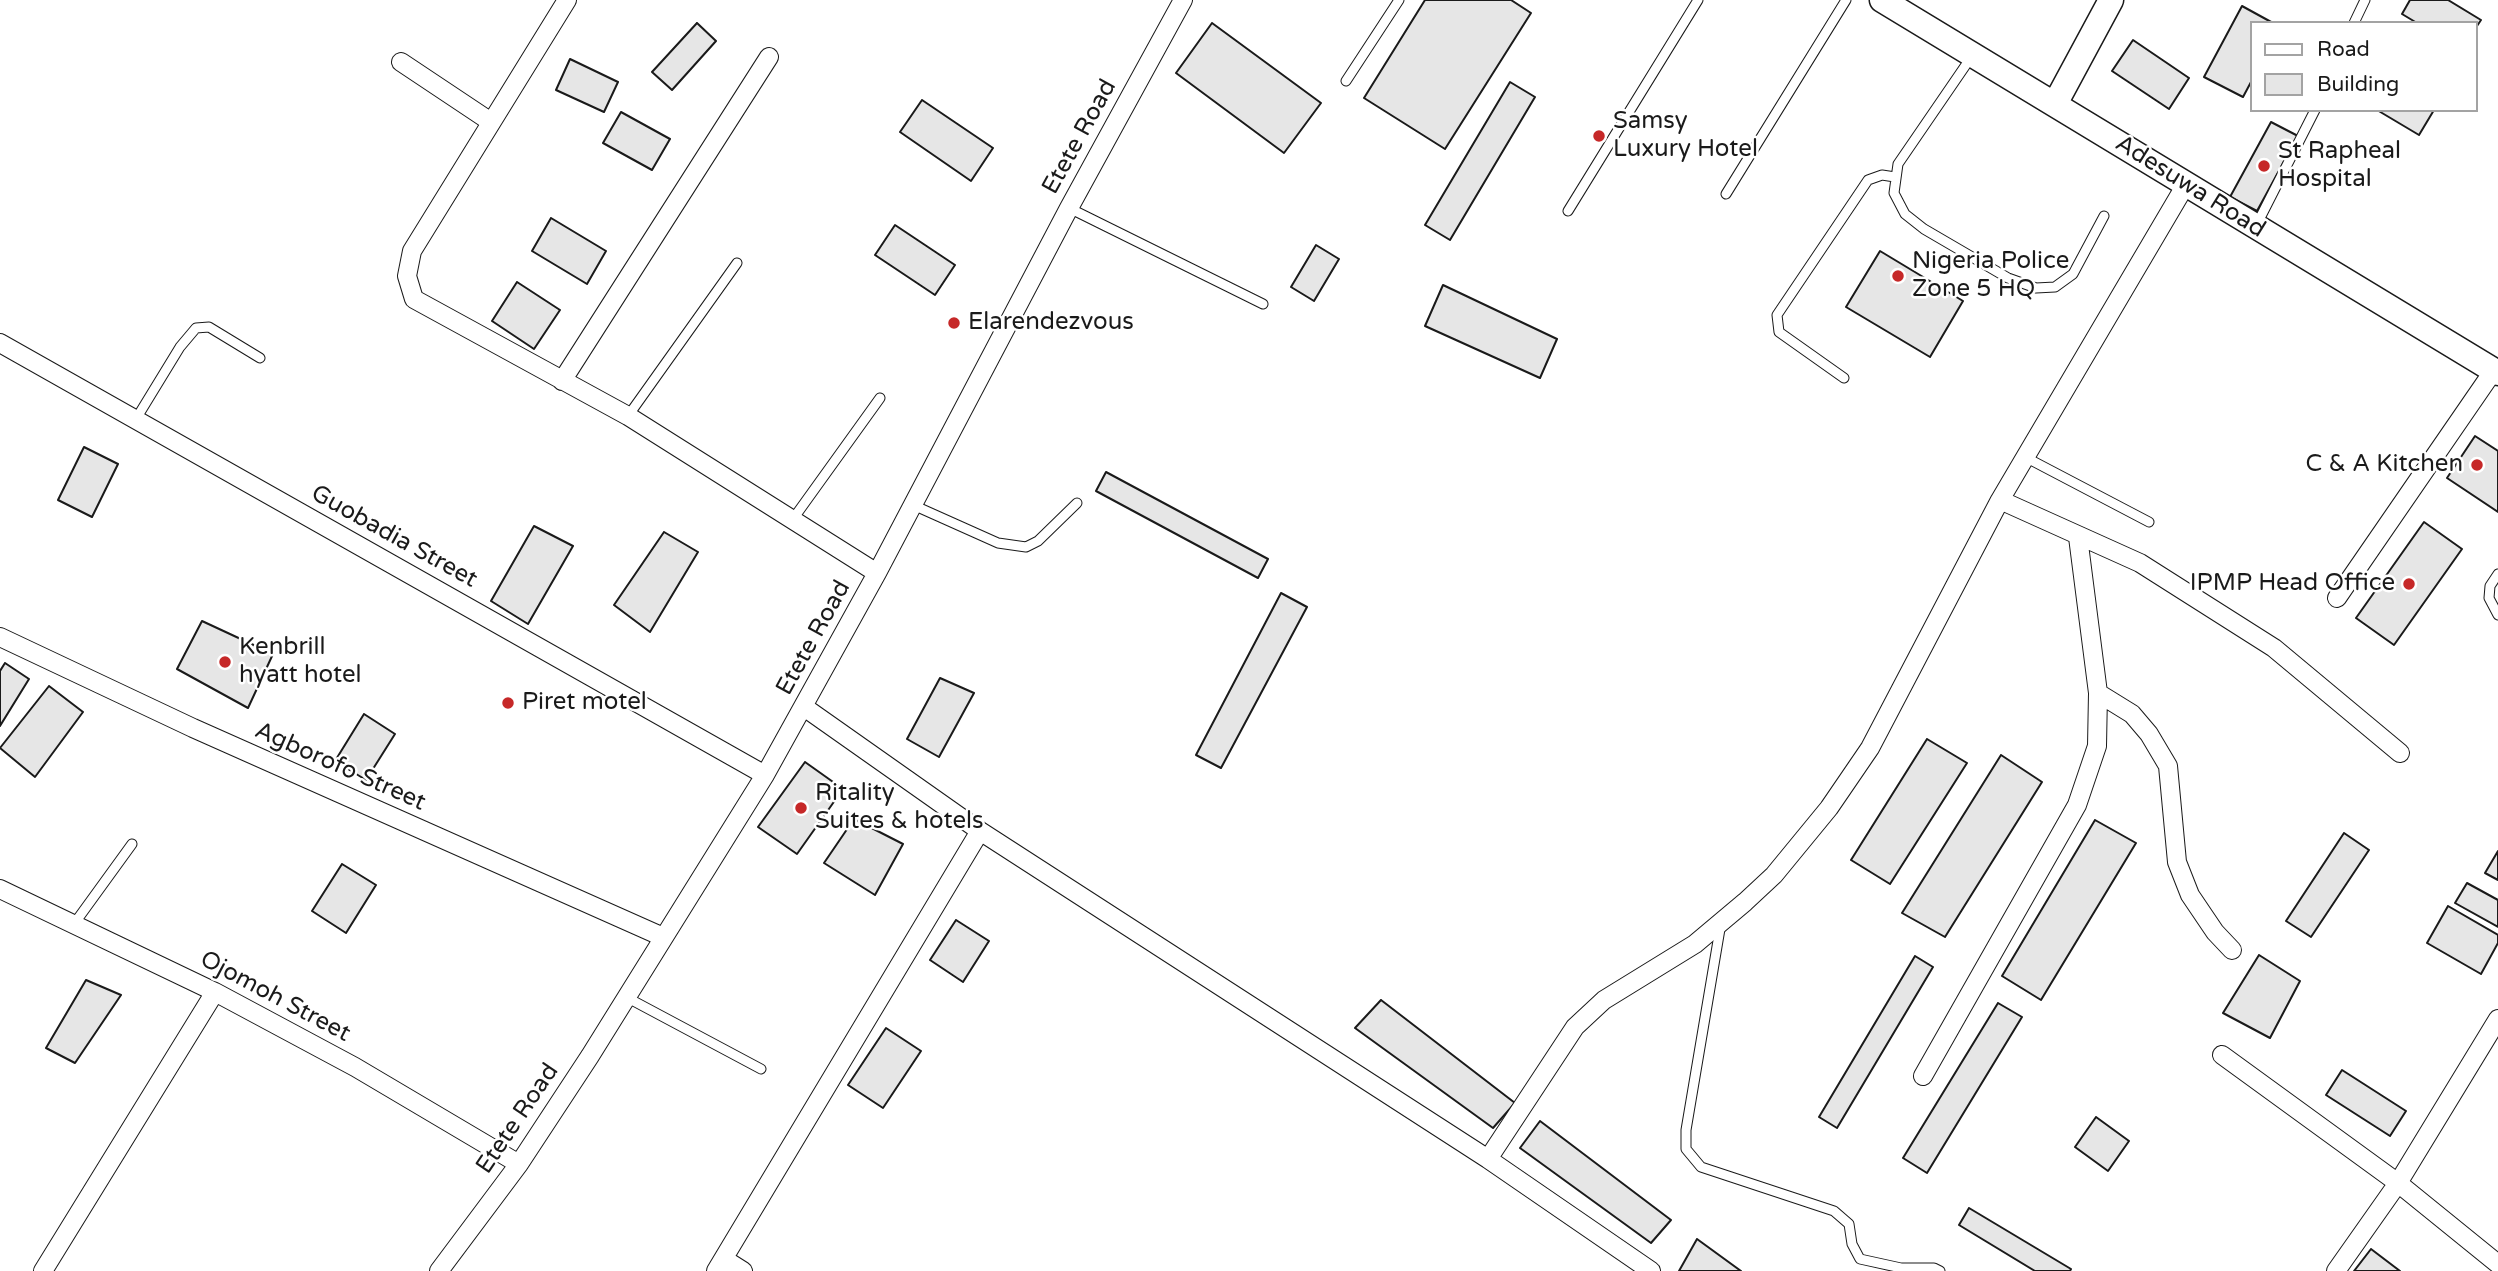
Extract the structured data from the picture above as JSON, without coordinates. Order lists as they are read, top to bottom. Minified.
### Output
{"streets":{"street":["Etete Road","Adesuwa Road","Guobadia Street","Agborofo Street","Ojomoh Street"]},"crossings":[["Etete Road","Guobadia Street"],["Etete Road","Agborofo Street"],["Etete Road","Ojomoh Street"]],"places":["Samsy Luxury Hotel","St Rapheal Hospital","Nigeria Police Zone 5 HQ","Elarendezvous","C & A Kitchen","IPMP Head Office","Kenbrill hyatt hotel","Piret motel","Ritality Suites & hotels"],"legend":["Road","Building"]}
